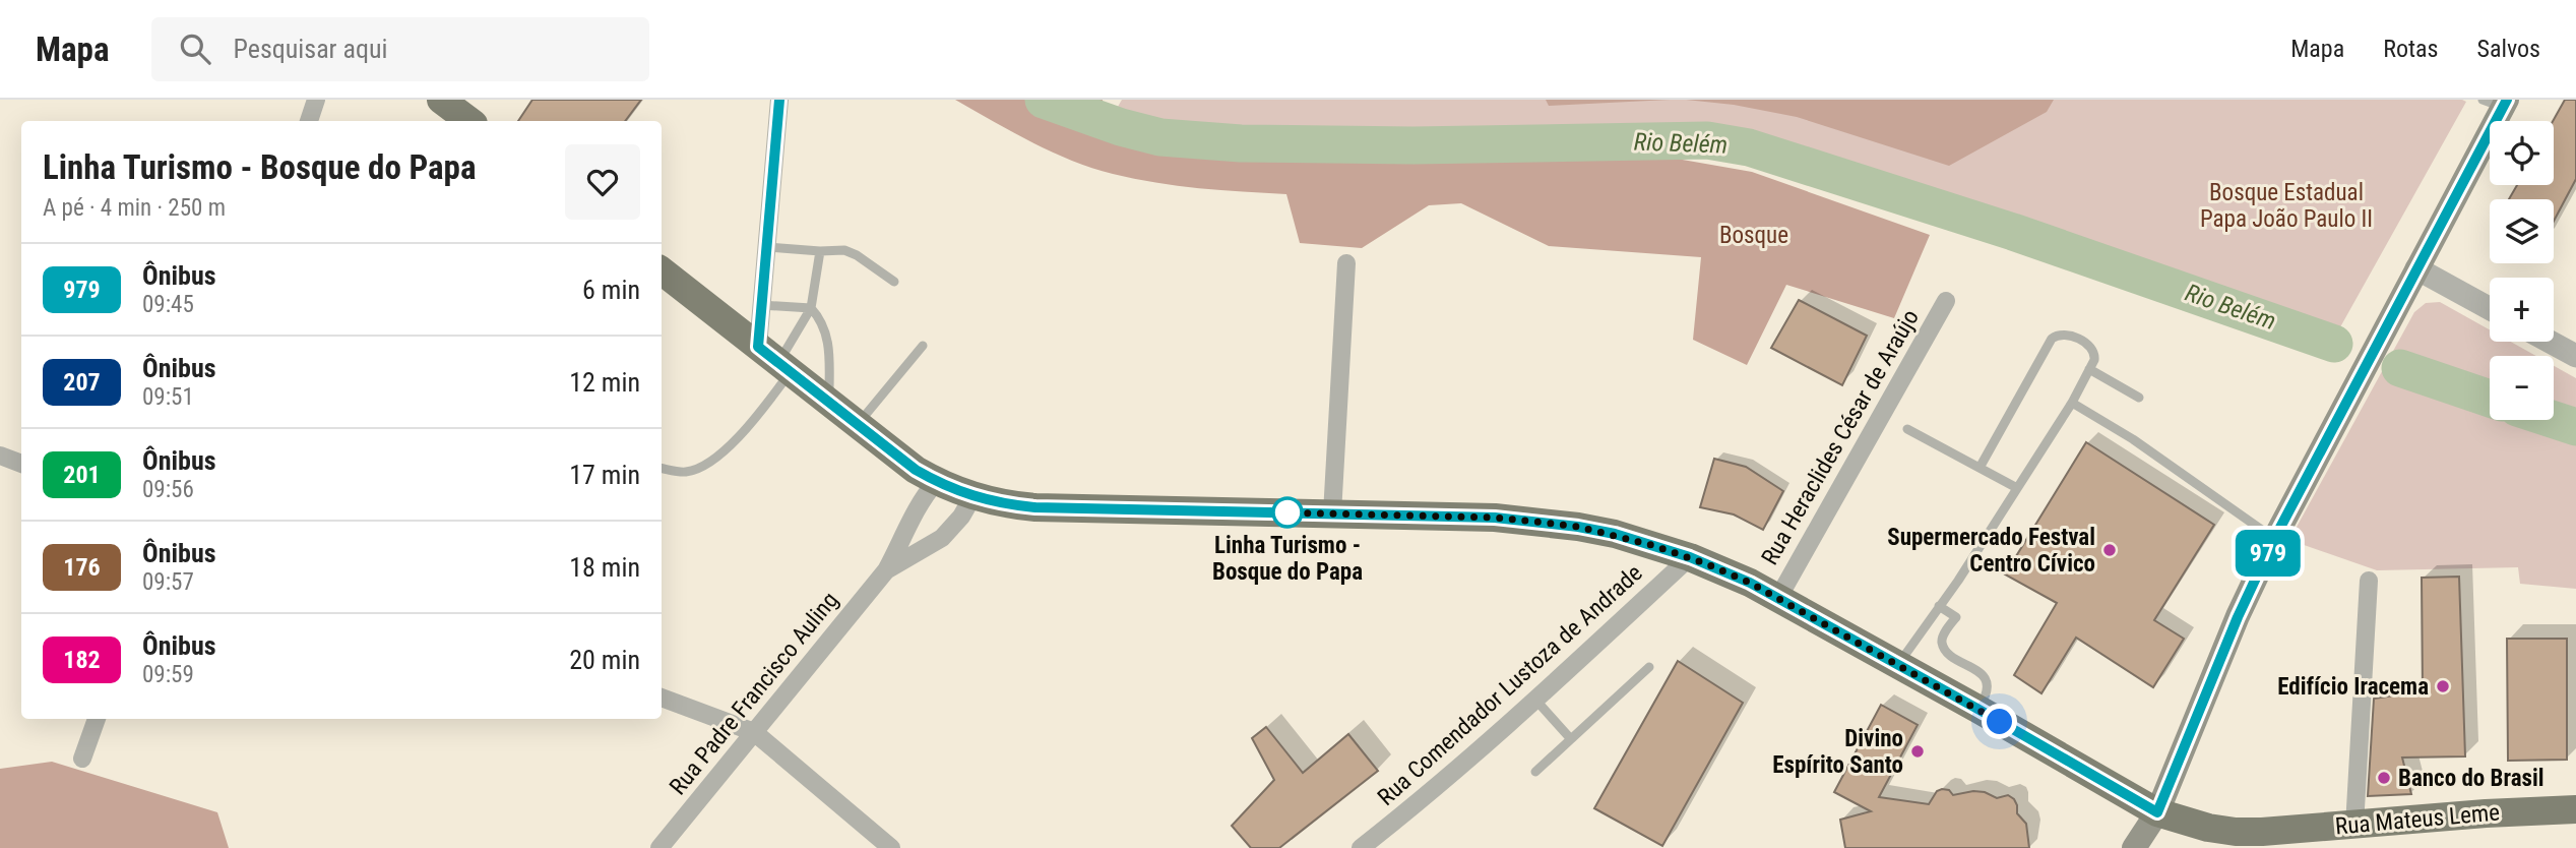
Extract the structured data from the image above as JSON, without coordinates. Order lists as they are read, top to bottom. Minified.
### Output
{"streets":{"main road":["Rua Mateus Leme"],"street":["Rua Heraclides César de Araújo","Rua Comendador Lustoza de Andrade","Rua Padre Francisco Auling"]},"crossings":[["Rua Heraclides César de Araújo","Rua Mateus Leme"],["Rua Comendador Lustoza de Andrade","Rua Mateus Leme"],["Rua Padre Francisco Auling","Rua Mateus Leme"]],"water":["Rio Belém"],"parks":["Bosque Estadual Papa João Paulo II","Bosque"],"places":["Linha Turismo - Bosque do Papa","Supermercado Festval Centro Cívico","Edifício Iracema","Divino Espírito Santo","Banco do Brasil"],"lines":["bus line 979"],"page":{"header":"Mapa","search":"Pesquisar aqui","nav":["Mapa","Rotas","Salvos"],"on_map":"979","map_buttons":["+","−"],"heading":["Linha Turismo - Bosque do Papa","A pé · 4 min · 250 m"],"list":[{"mark":"979","name":"Ônibus","note":"09:45","value":"6 min"},{"mark":"207","name":"Ônibus","note":"09:51","value":"12 min"},{"mark":"201","name":"Ônibus","note":"09:56","value":"17 min"},{"mark":"176","name":"Ônibus","note":"09:57","value":"18 min"},{"mark":"182","name":"Ônibus","note":"09:59","value":"20 min"}]}}
